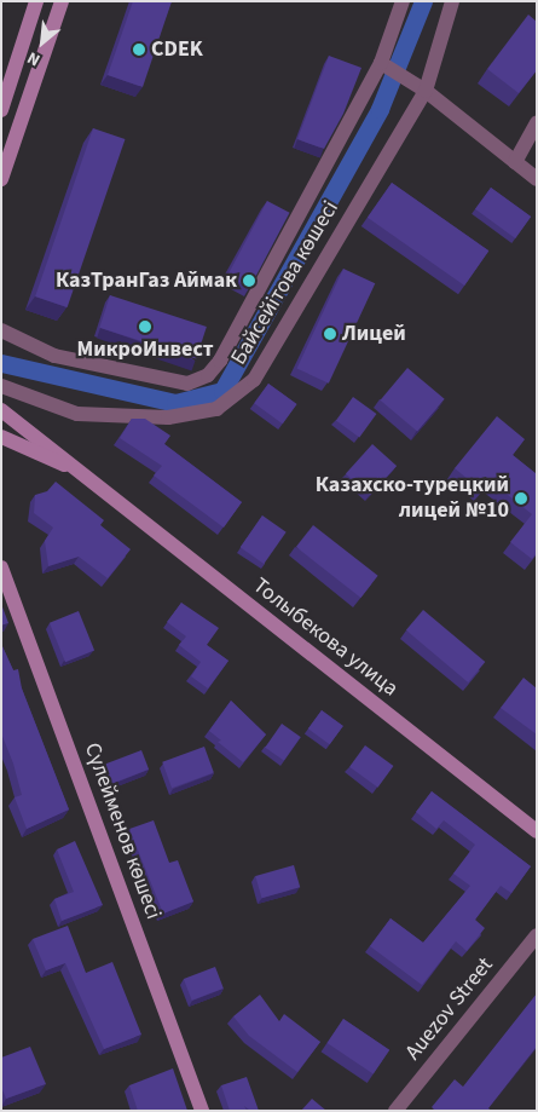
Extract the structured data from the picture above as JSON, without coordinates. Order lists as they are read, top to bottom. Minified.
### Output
{"streets":{"street":["Байсейітова көшесі","Толыбекова улица","Сүлейменов көшесі","Auezov Street"]},"places":["CDEK","КазТранГаз Аймак","МикроИнвест","Лицей","Казахско-турецкий лицей №10"],"north":"bottom left"}
